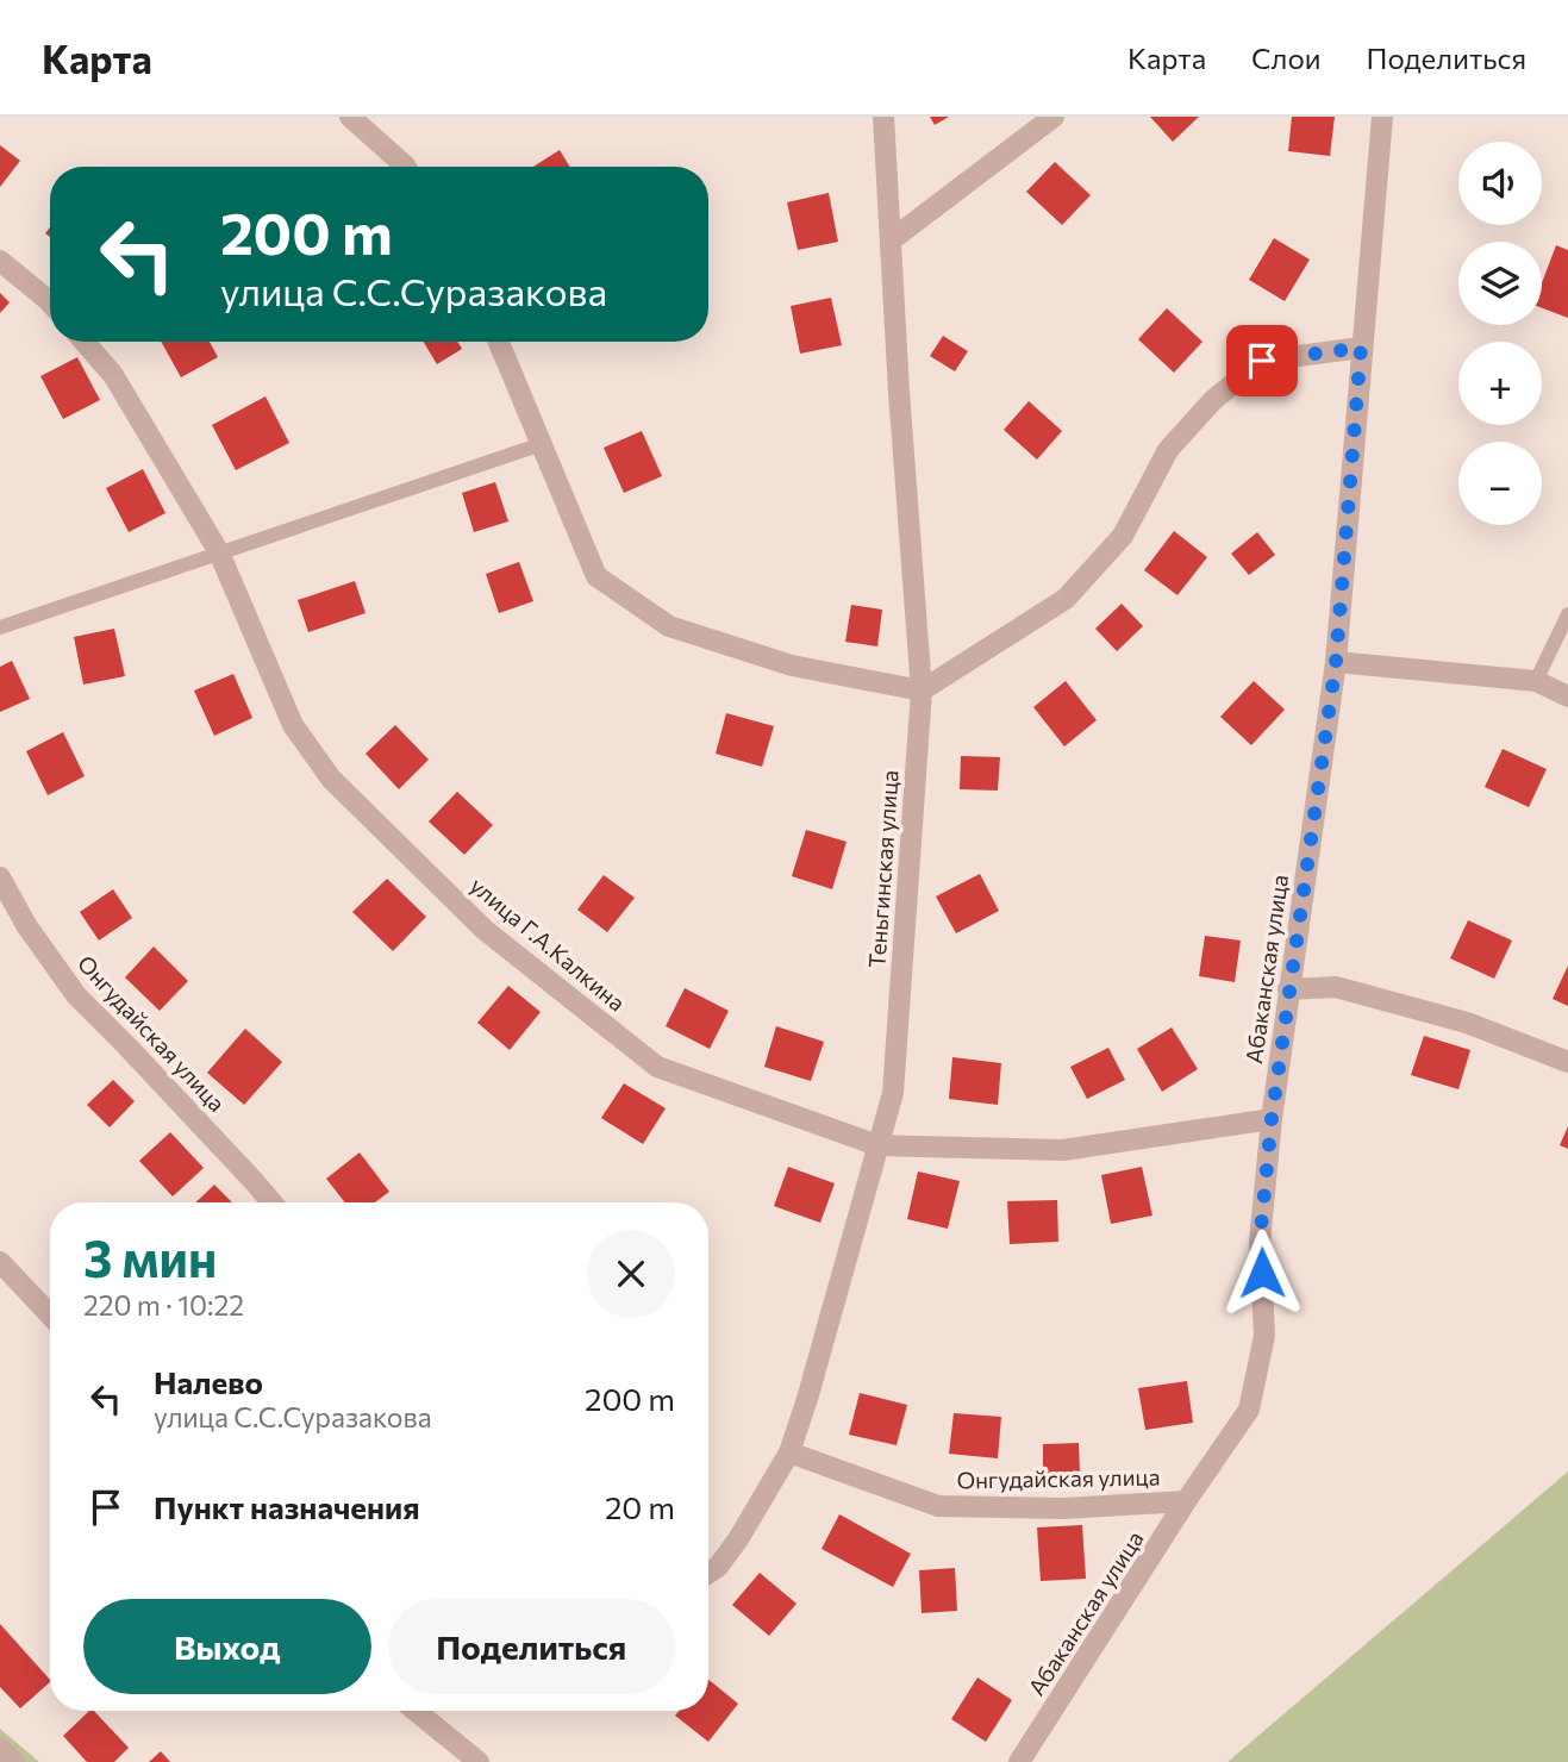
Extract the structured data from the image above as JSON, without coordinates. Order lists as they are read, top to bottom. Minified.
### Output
{"streets":{"street":["Теньгинская улица","улица Г.А.Калкина","Абаканская улица","Онгудайская улица"]},"crossings":[["Теньгинская улица","улица Г.А.Калкина"],["Теньгинская улица","Онгудайская улица"],["улица Г.А.Калкина","Абаканская улица"],["Абаканская улица","Онгудайская улица"]],"page":{"header":"Карта","nav":["Карта","Слои","Поделиться"],"map_buttons":["+","−"],"turn":["200 m","улица С.С.Суразакова"],"heading":["3 мин","220 m · 10:22"],"list":[{"name":"Налево","note":"улица С.С.Суразакова","value":"200 m"},{"name":"Пункт назначения","value":"20 m"}],"buttons":["Выход","Поделиться"]}}
